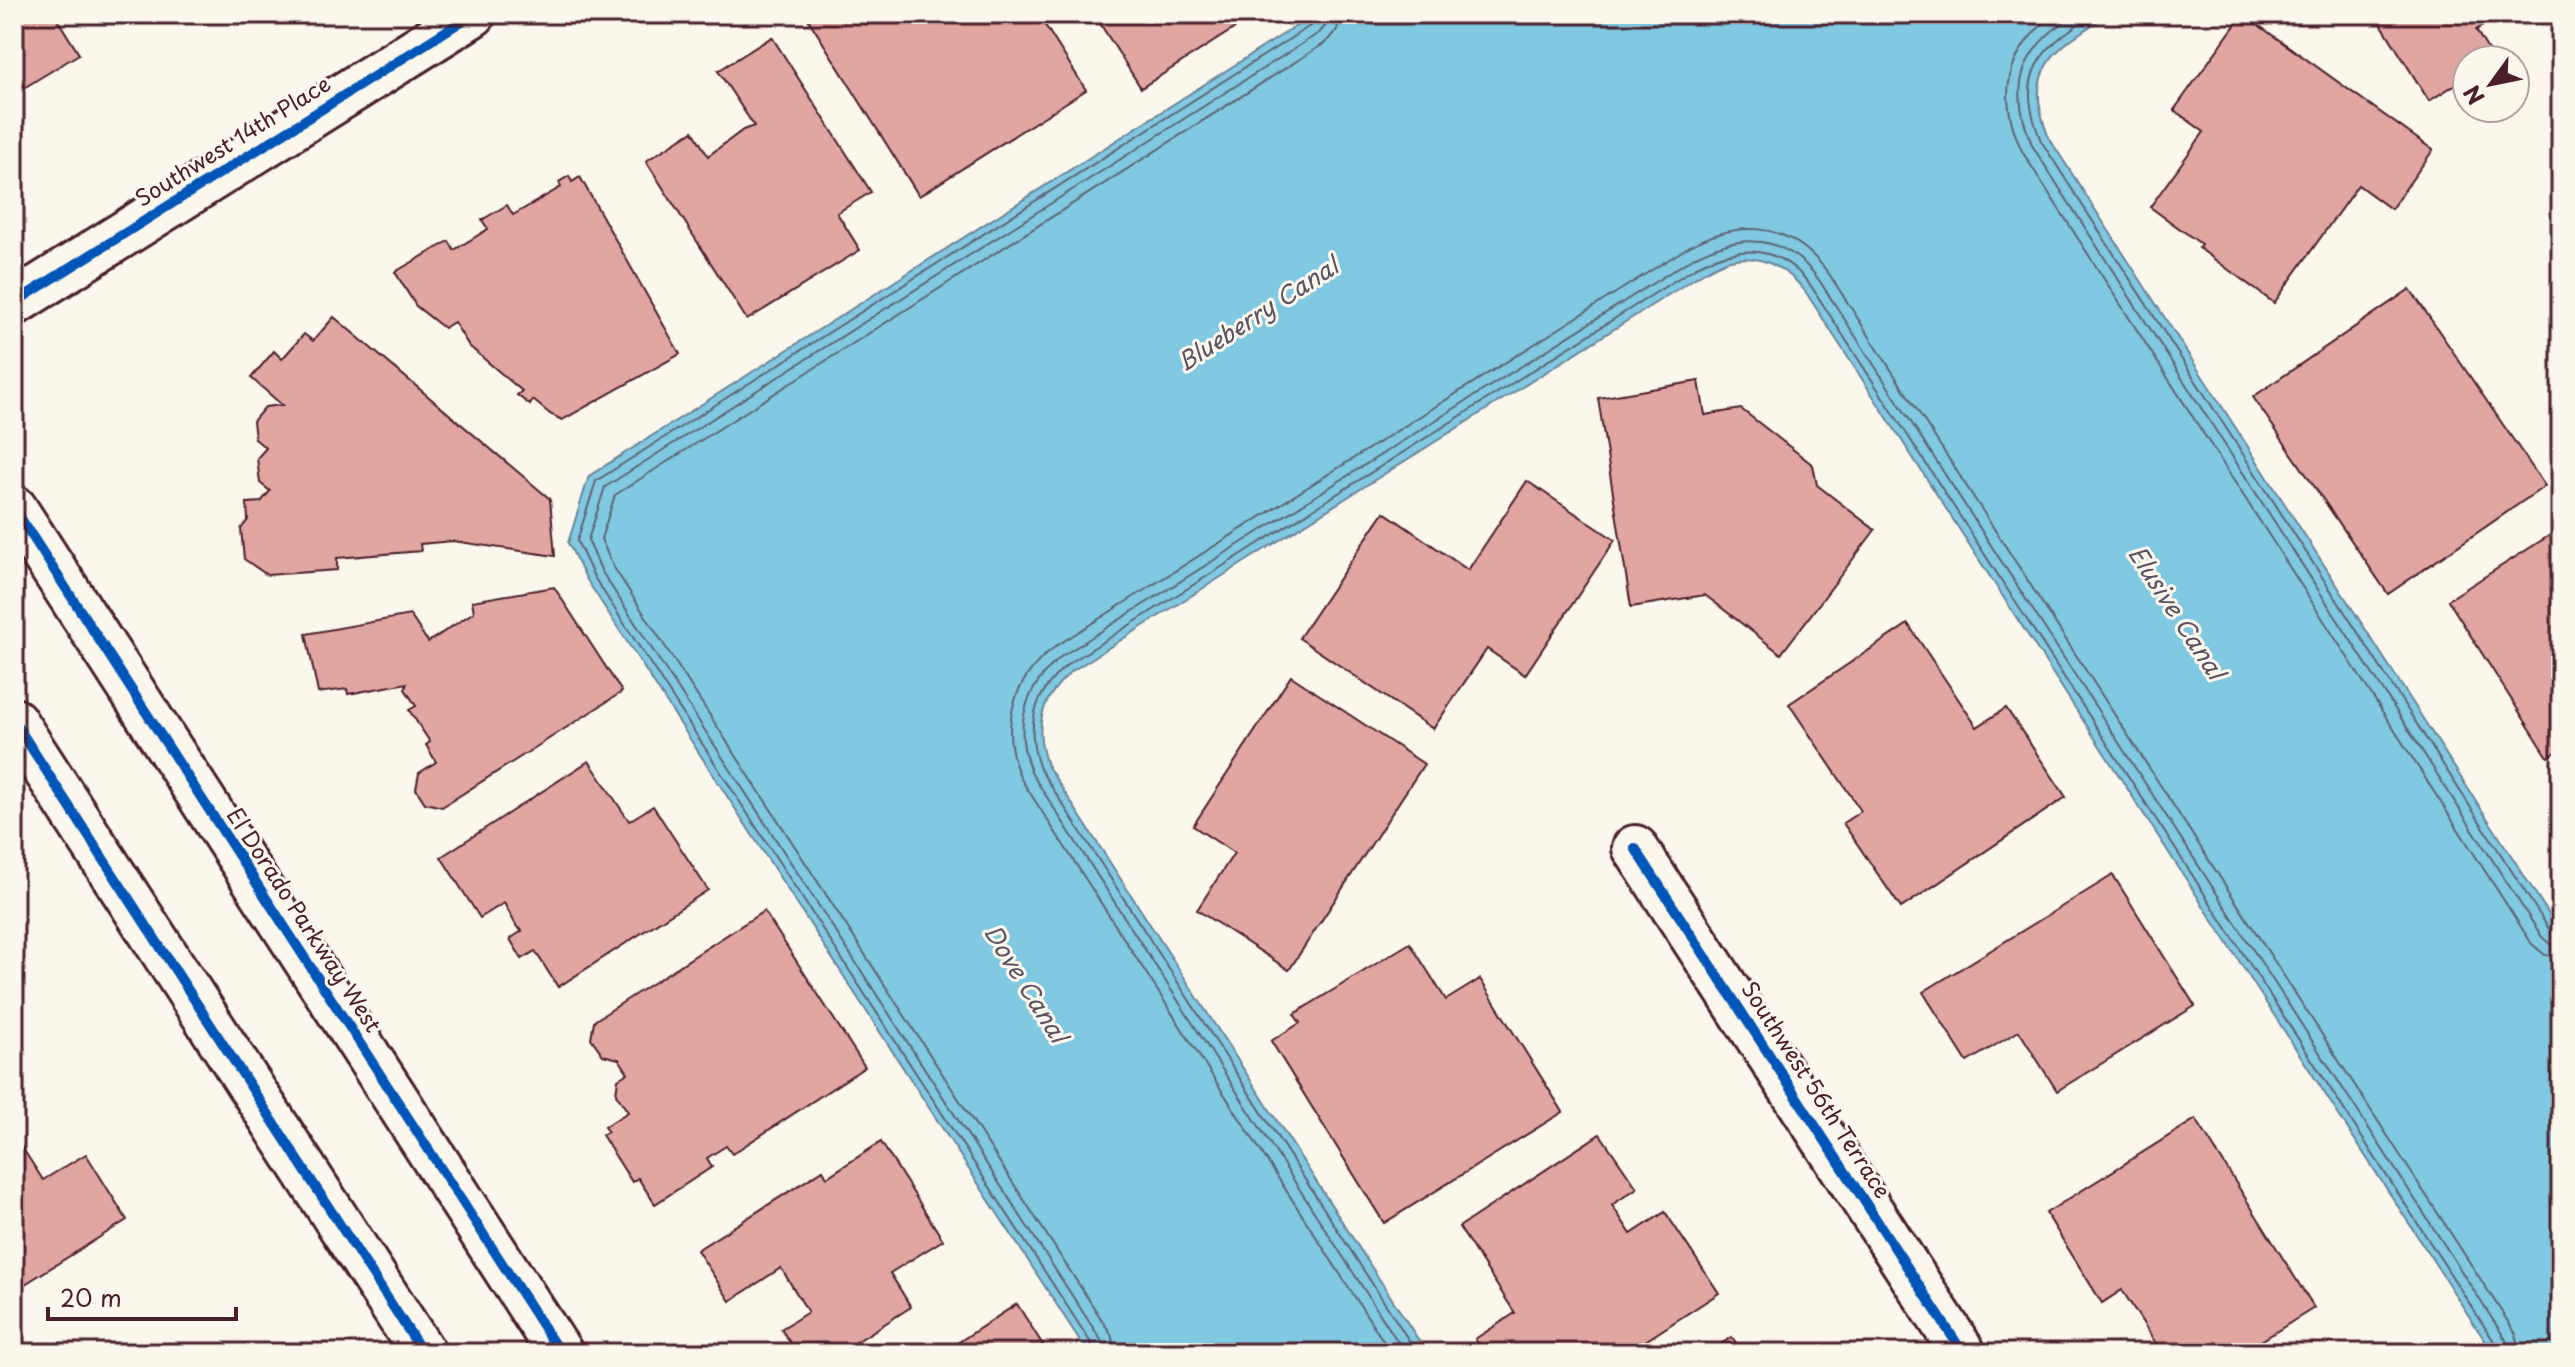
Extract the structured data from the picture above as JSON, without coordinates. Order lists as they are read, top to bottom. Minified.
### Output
{"streets":{"street":["Southwest 14th Place","El Dorado Parkway West","Southwest 56th Terrace"]},"water":["Blueberry Canal","Elusive Canal","Dove Canal"],"scale_bar":"20 m","north":"bottom left"}
